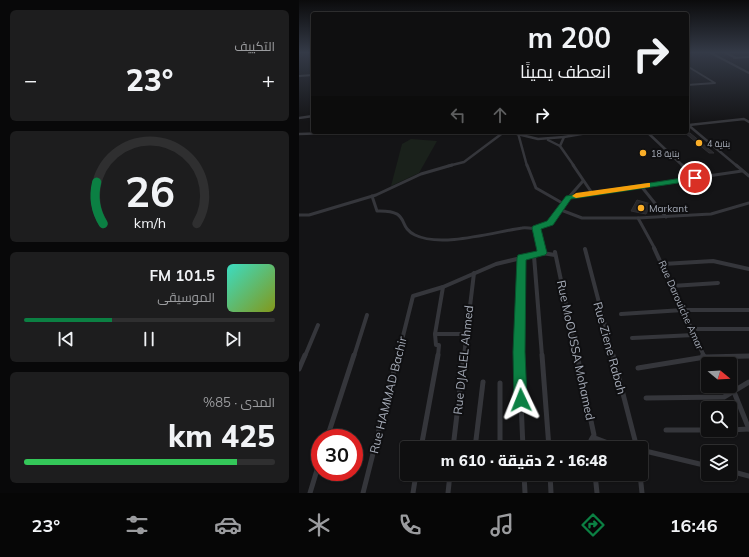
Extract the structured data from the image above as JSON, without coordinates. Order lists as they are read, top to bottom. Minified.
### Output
{"streets":{"street":["Rue Darouiche Amar","Rue Ziene Rabah","Rue MoOUSSA Mohamed","Rue DJALEL Ahmed","Rue HAMMAD Bachir"]},"places":["بناية 4","بناية 18","Markant"],"north":"right","page":{"tile":["التكييف",["المدى · 85%","425 km"]],"turn":["200 m","انعطف يمينًا"],"heat":["−","23°","+"],"song":["101.5 FM","الموسيقى"],"limit":"30","trip":"16:48 · 2 دقيقة · 610 m","tabs":["16:46","23°"],"gauge":["26","km/h"]}}
